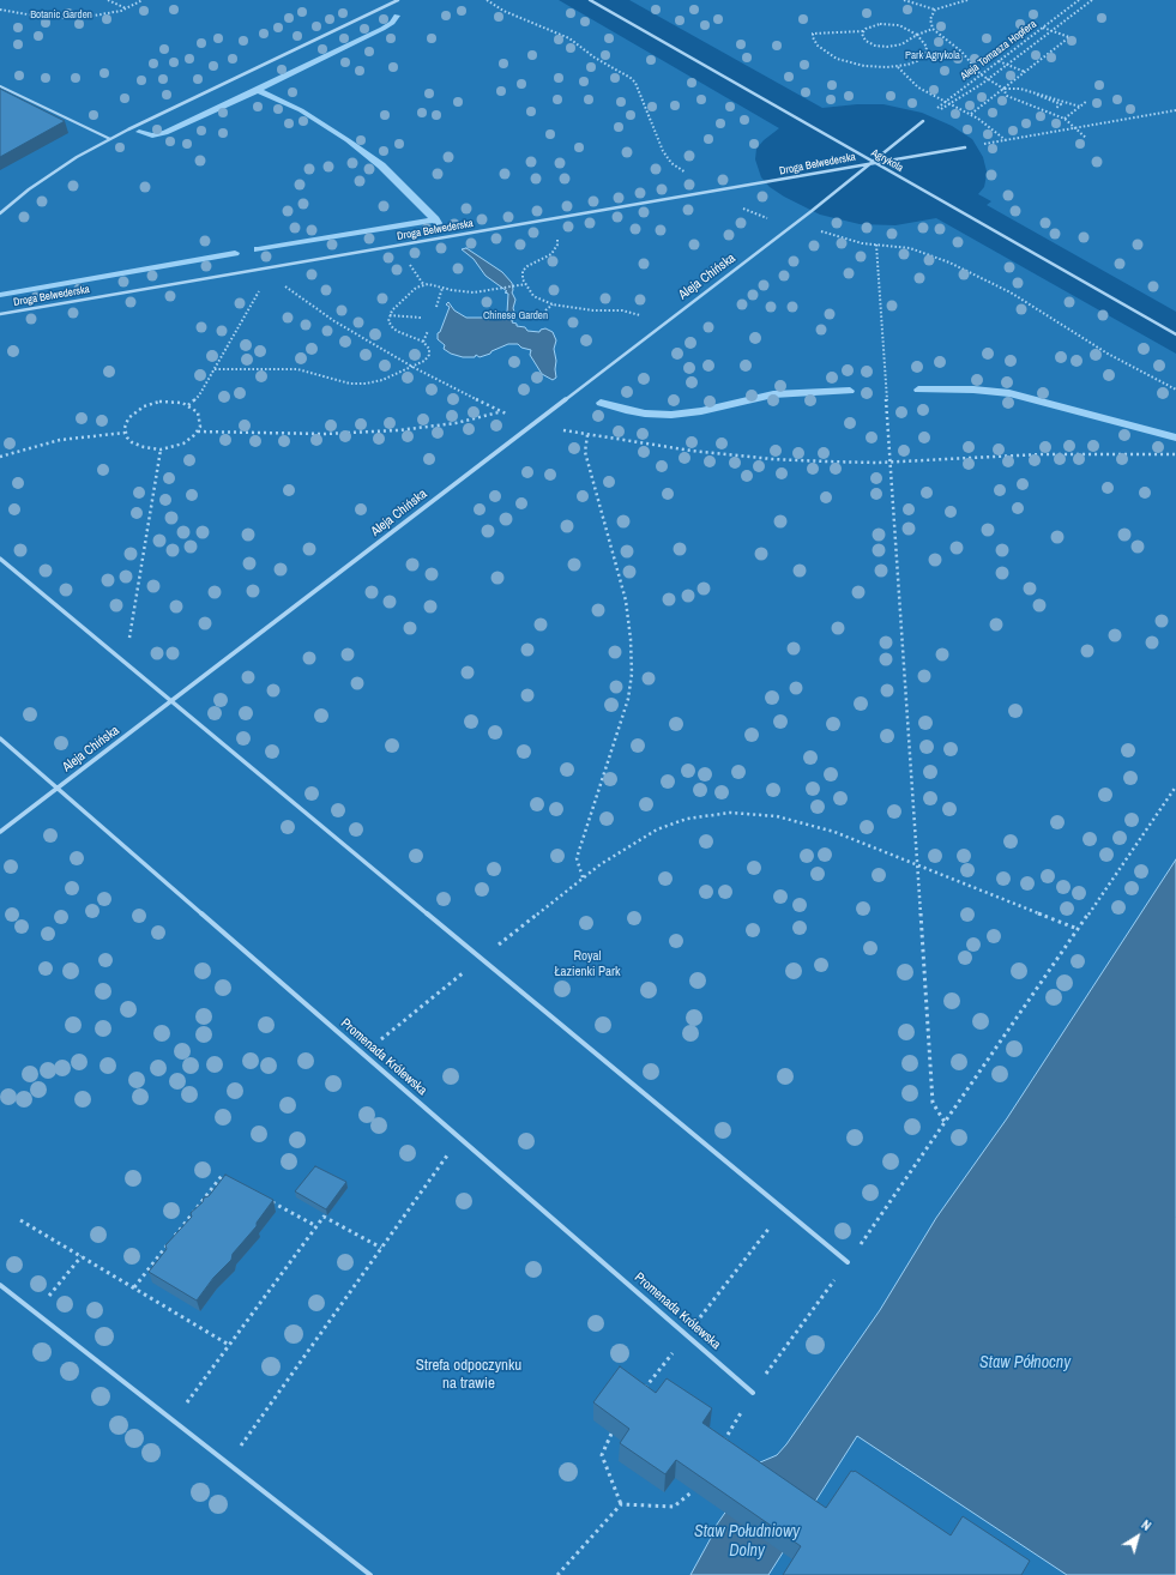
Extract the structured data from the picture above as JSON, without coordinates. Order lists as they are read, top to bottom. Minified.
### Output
{"streets":{"street":["Agrykola","Droga Belwederska","Aleja Chińska","Promenada Królewska"],"path":["Aleja Tomasza Hopfera"]},"crossings":[["Agrykola","Droga Belwederska"],["Agrykola","Aleja Chińska"],["Droga Belwederska","Aleja Chińska"],["Aleja Chińska","Promenada Królewska"]],"water":["Staw Północny","Staw Południowy Dolny"],"parks":["Botanic Garden","Park Agrykola","Chinese Garden","Royal Łazienki Park","Strefa odpoczynku na trawie"],"north":"top right"}
